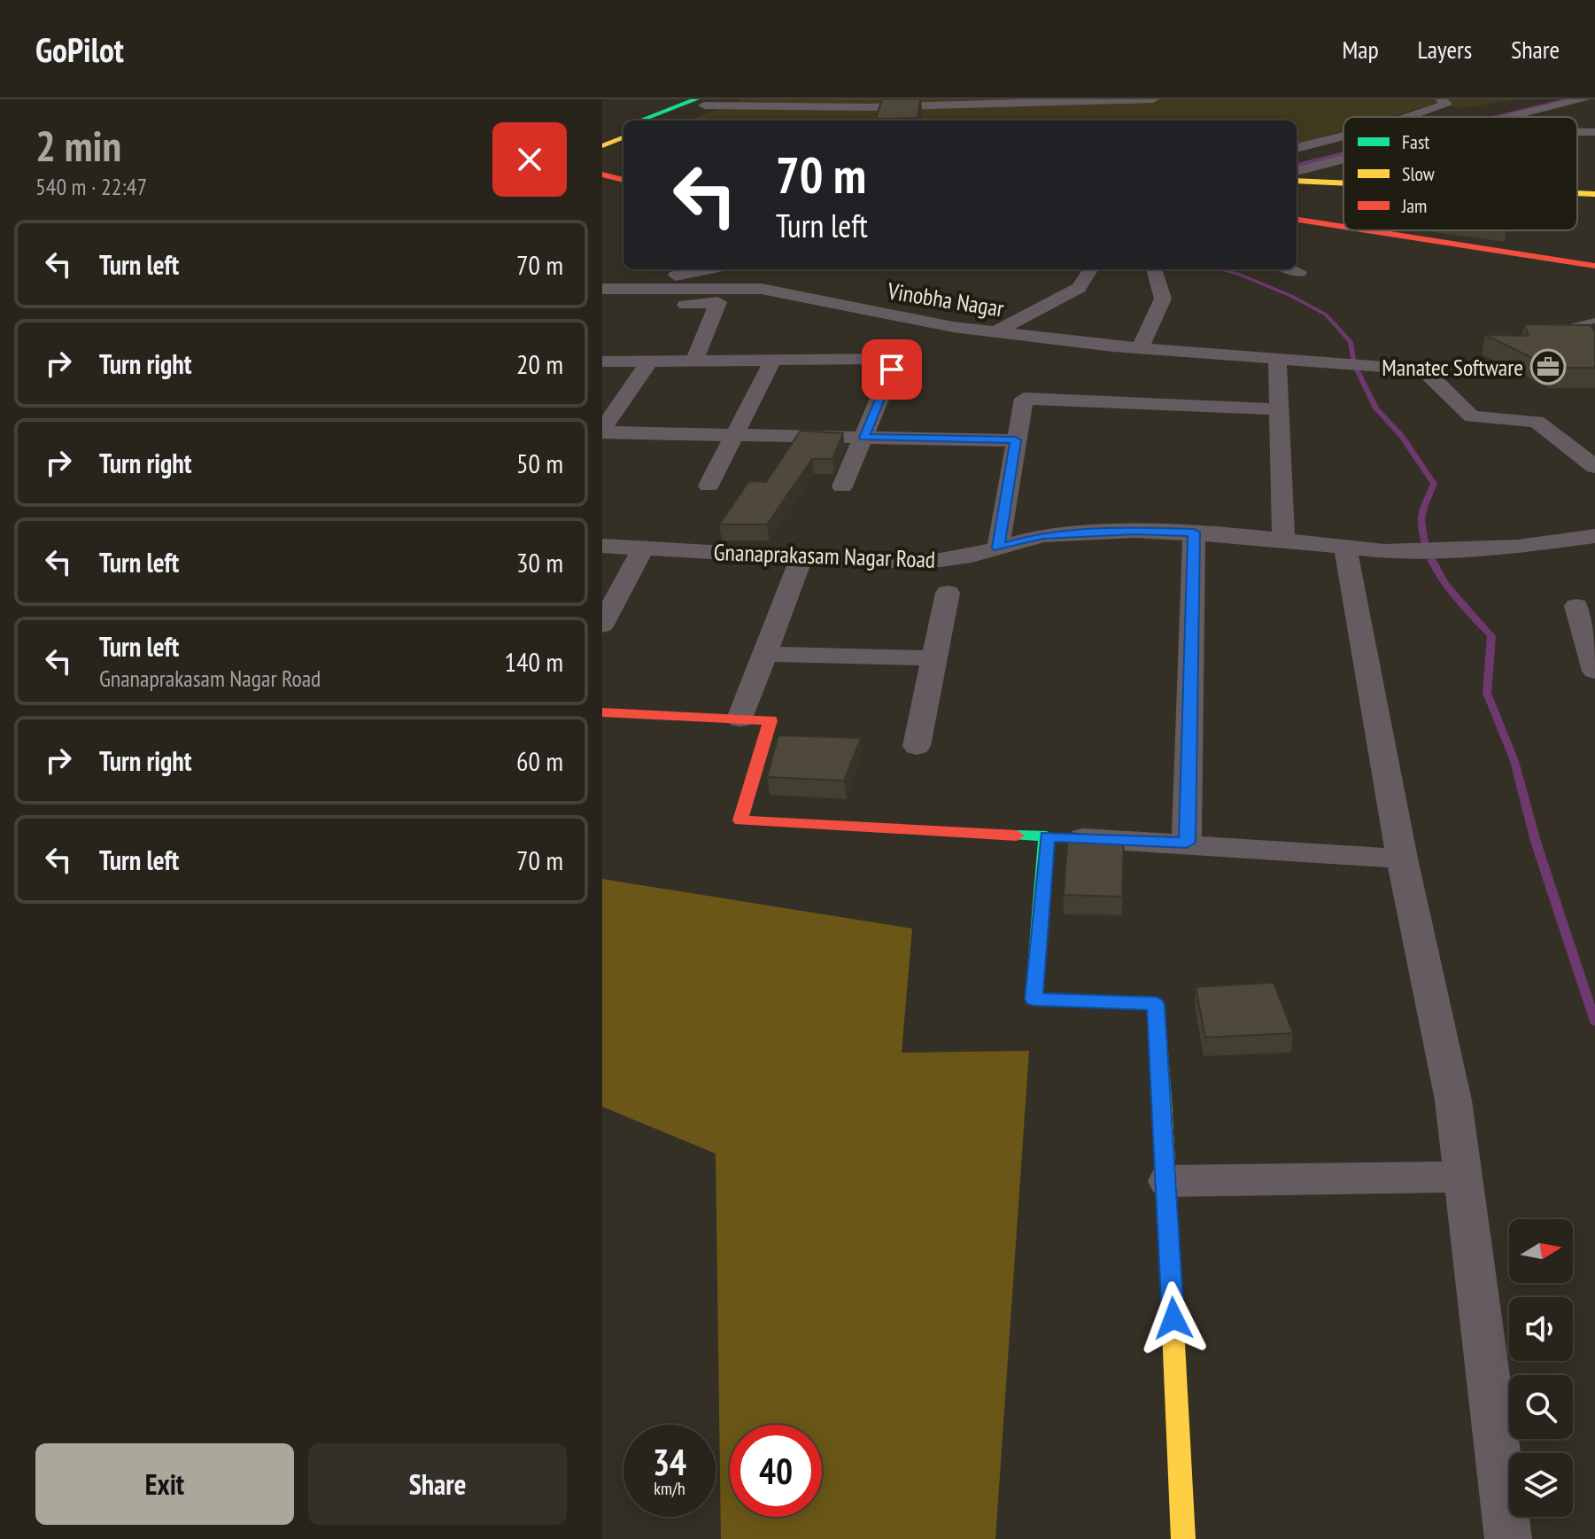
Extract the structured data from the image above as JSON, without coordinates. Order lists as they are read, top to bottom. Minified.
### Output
{"streets":{"street":["Vinobha Nagar","Gnanaprakasam Nagar Road"]},"places":{"office":["Manatec Software"]},"legend":["Fast","Slow","Jam"],"north":"right","page":{"header":"GoPilot","nav":["Map","Layers","Share"],"heading":["2 min","540 m · 22:47"],"turn":["70 m","Turn left"],"list":[{"name":"Turn left","value":"70 m"},{"name":"Turn right","value":"20 m"},{"name":"Turn right","value":"50 m"},{"name":"Turn left","value":"30 m"},{"name":"Turn left","note":"Gnanaprakasam Nagar Road","value":"140 m"},{"name":"Turn right","value":"60 m"},{"name":"Turn left","value":"70 m"}],"speed":"34 km/h","limit":"40","buttons":["Exit","Share"]}}
